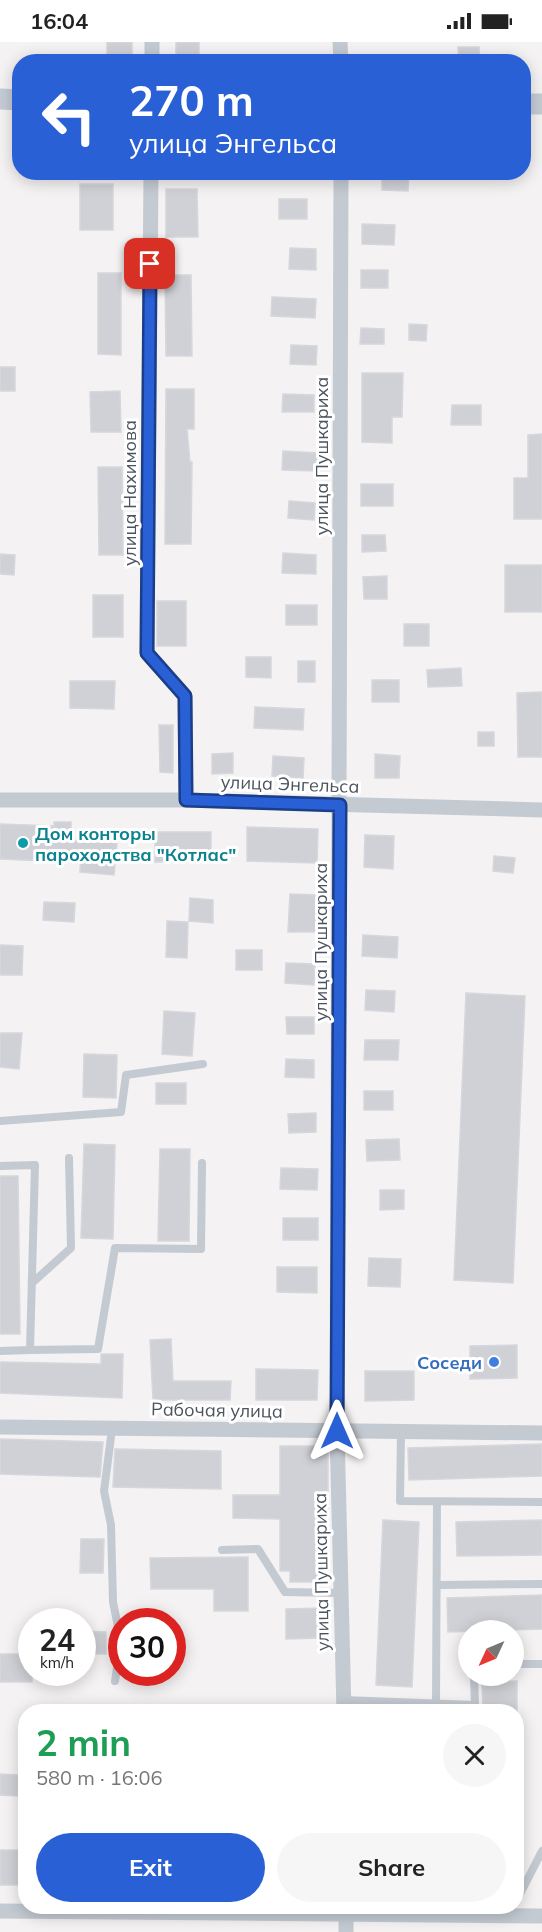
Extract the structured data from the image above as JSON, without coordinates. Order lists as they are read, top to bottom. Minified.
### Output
{"streets":{"street":["улица Пушкариха","улица Нахимова","улица Энгельса","Рабочая улица"]},"crossings":[["улица Пушкариха","улица Энгельса"],["улица Пушкариха","Рабочая улица"],["улица Нахимова","улица Энгельса"]],"places":["Дом конторы пароходства \"Котлас\"","Соседи"],"north":"bottom left","page":{"status":"16:04","turn":["270 m","улица Энгельса"],"speed":"24 km/h","limit":"30","heading":["2 min","580 m · 16:06"],"buttons":["Exit","Share"]}}
